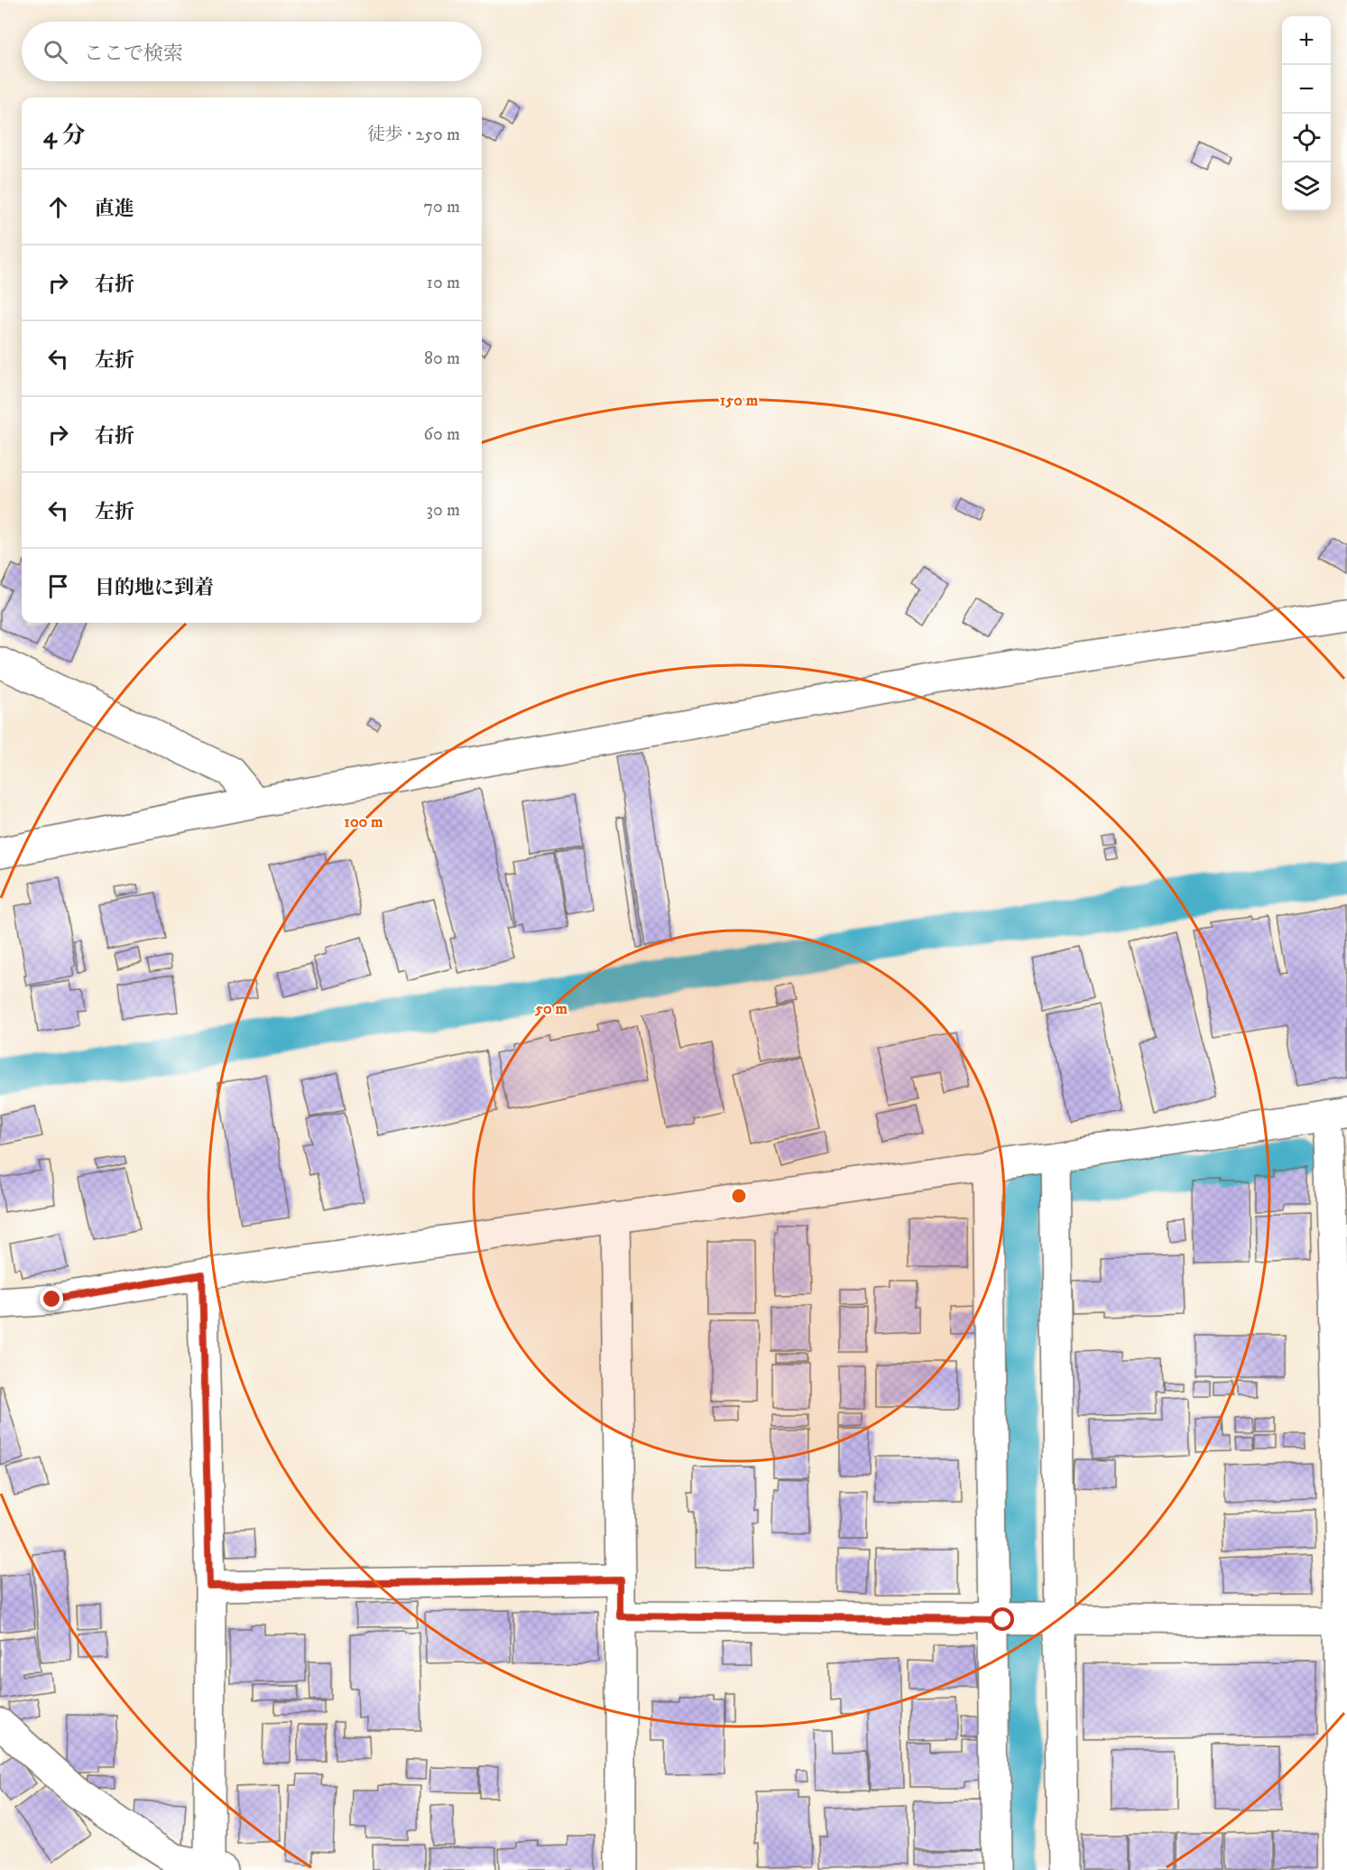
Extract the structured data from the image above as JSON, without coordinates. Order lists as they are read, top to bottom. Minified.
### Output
{"page":{"map_buttons":["+","−"],"search":"ここで検索","heading":["4 分","徒歩 · 250 m"],"list":[["直進","70 m"],["右折","10 m"],["左折","80 m"],["右折","60 m"],["左折","30 m"],"目的地に到着"]},"rings":["150 m","100 m","50 m"]}
